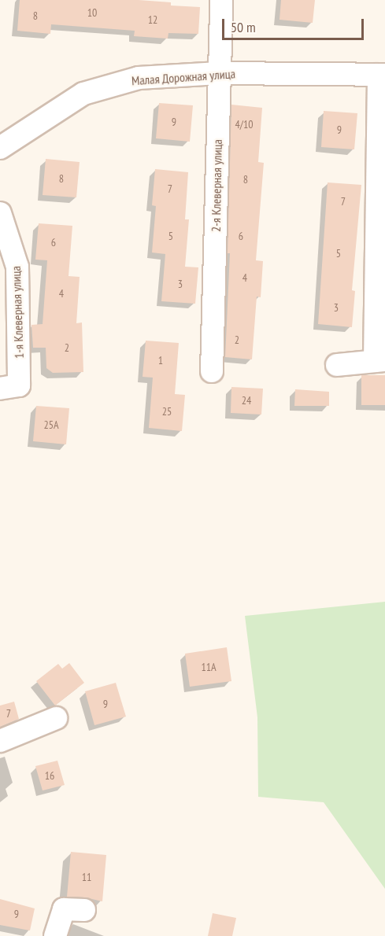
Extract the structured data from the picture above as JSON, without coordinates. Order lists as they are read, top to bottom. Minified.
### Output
{"streets":{"street":["Малая Дорожная улица","2-я Клеверная улица","1-я Клеверная улица"]},"crossings":[["Малая Дорожная улица","2-я Клеверная улица"]],"house_numbers":["10","8","12","9","4/10","9","8","8","7","7","5","6","6","5","4","3","4","3","2","2","1","24","25","25А","11А","9","7","16","11","9"],"scale_bar":"50 m"}
